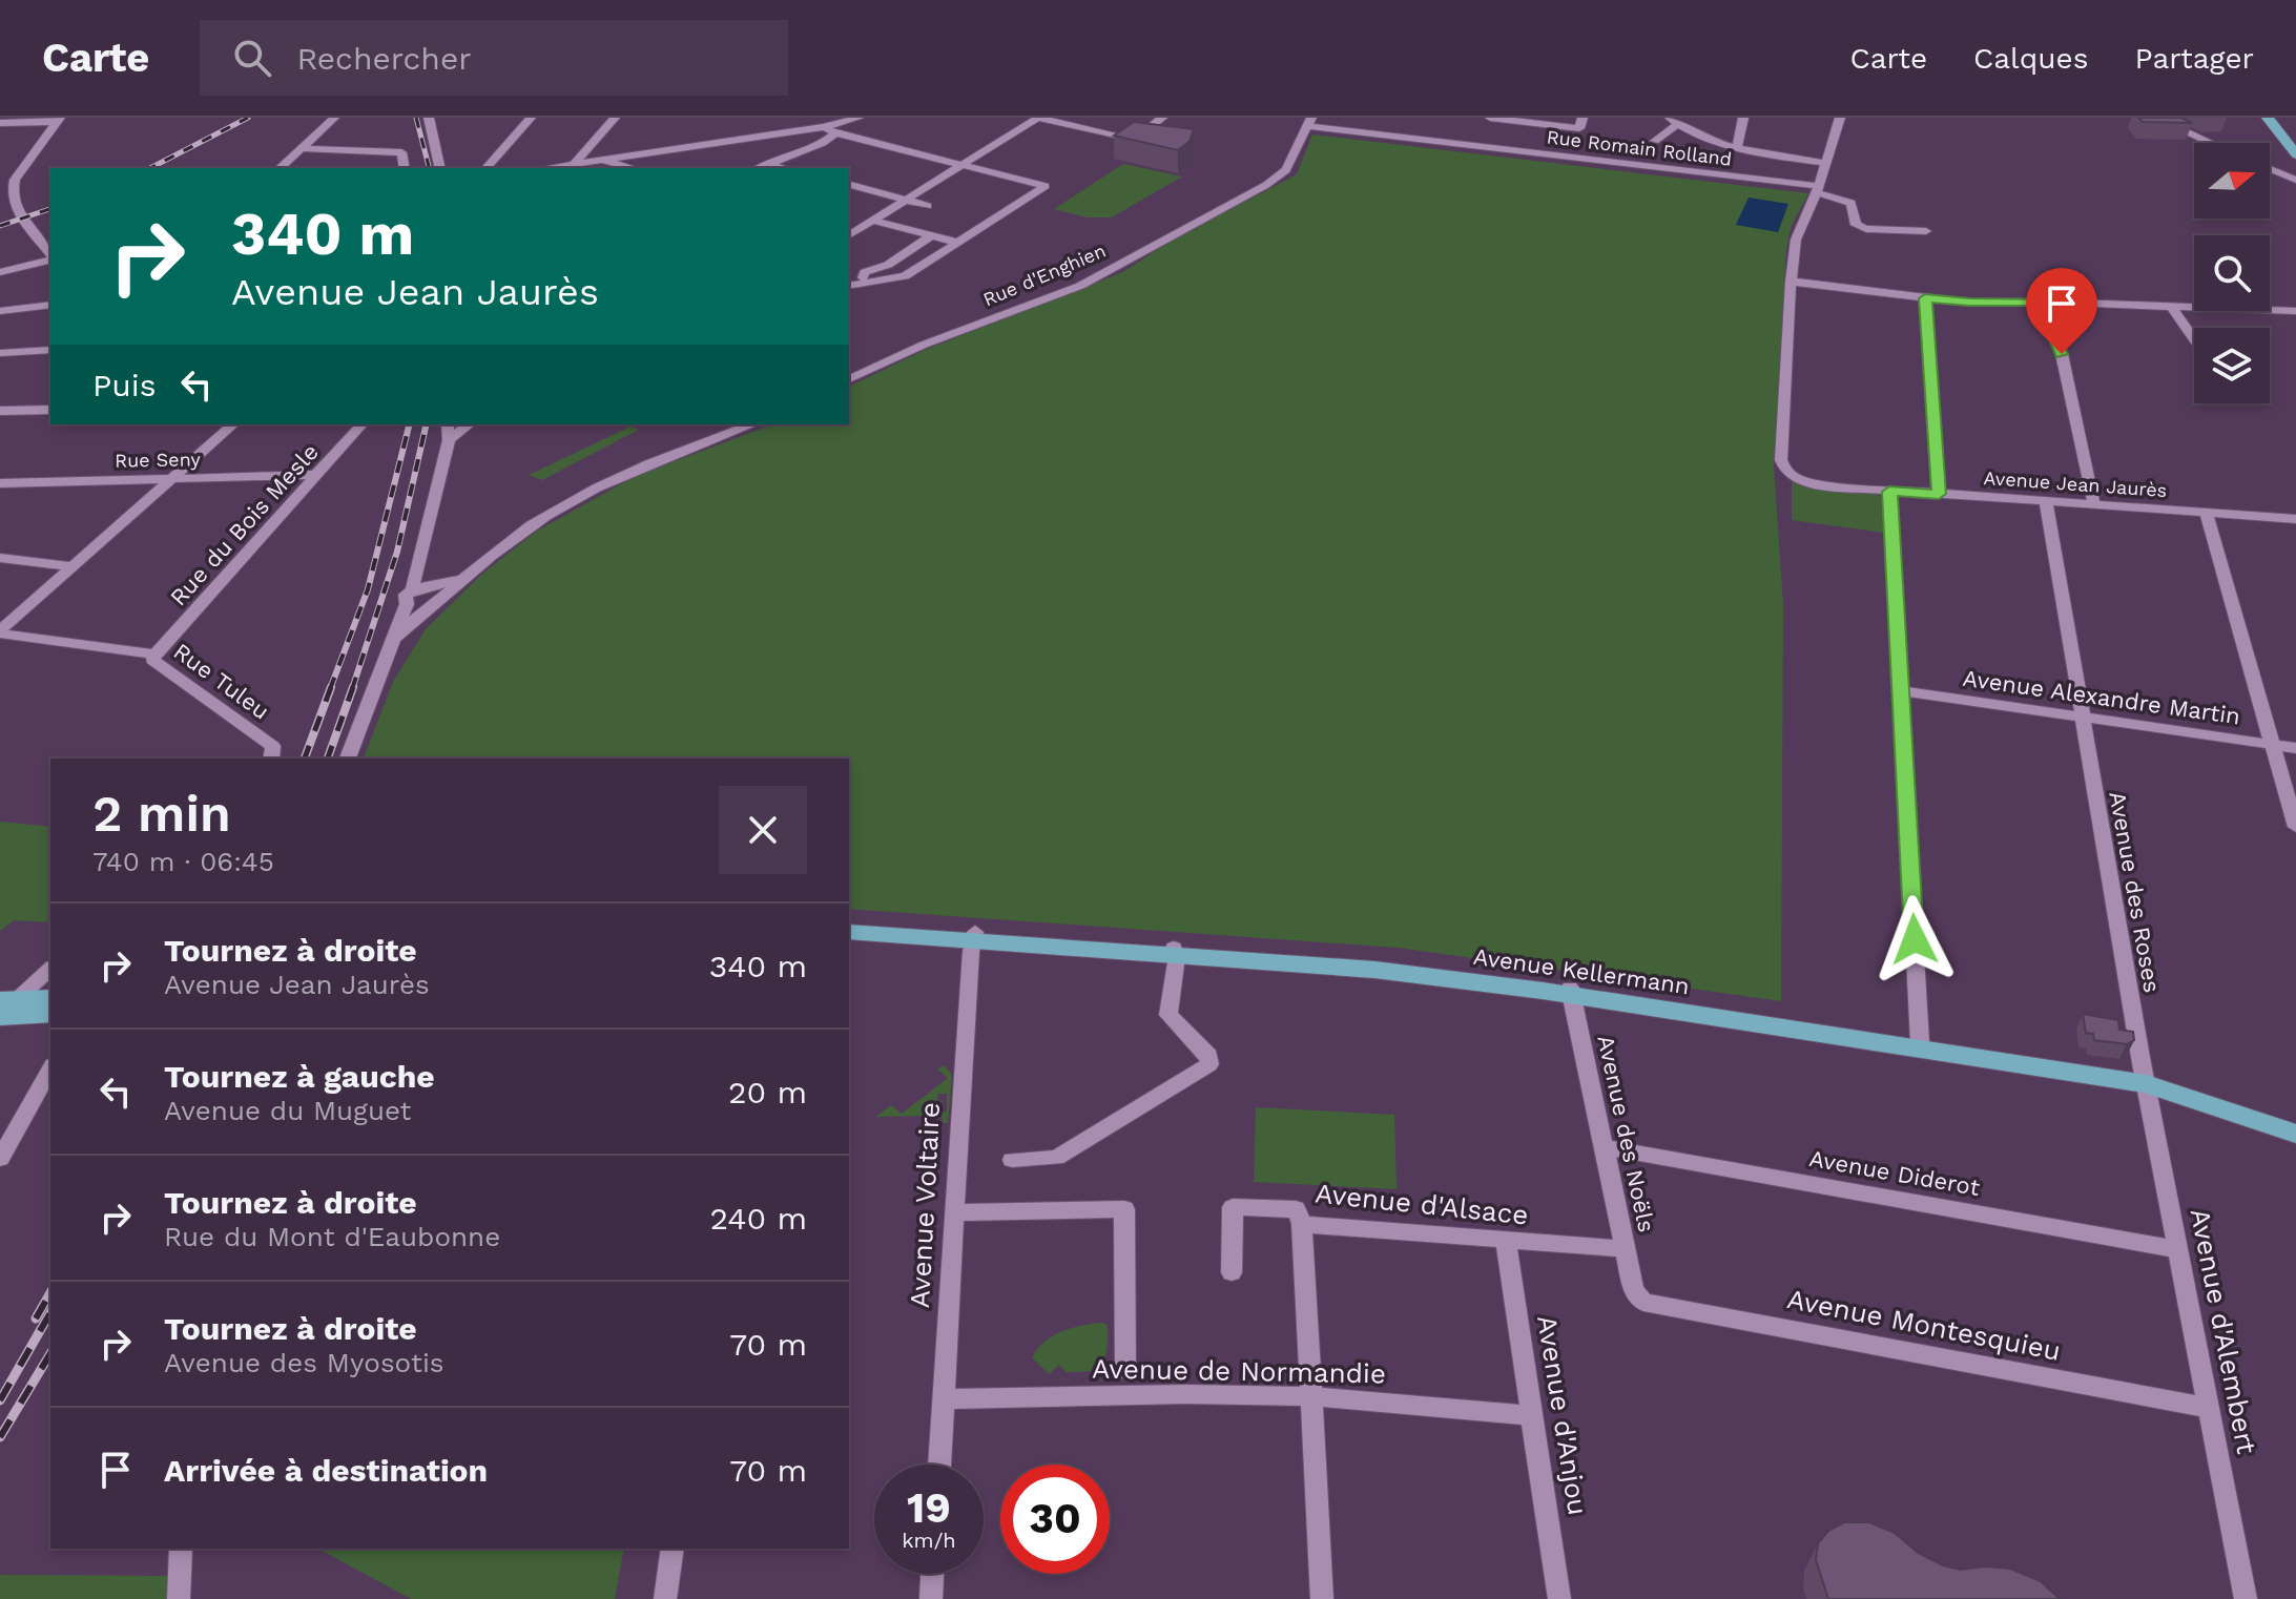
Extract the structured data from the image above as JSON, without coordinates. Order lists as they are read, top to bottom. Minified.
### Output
{"streets":{"main road":["Avenue Kellermann"],"street":["Rue Romain Rolland","Rue d'Enghien","Rue Seny","Avenue Jean Jaurès","Rue du Bois Mesle","Rue Tuleu","Avenue Alexandre Martin","Avenue des Roses","Avenue des Noëls","Avenue Diderot","Avenue d'Alsace","Avenue Voltaire","Avenue Montesquieu","Avenue d'Alembert","Avenue de Normandie","Avenue d'Anjou"]},"crossings":[["Rue Romain Rolland","Rue d'Enghien"],["Rue Romain Rolland","Avenue Jean Jaurès"],["Rue Seny","Rue du Bois Mesle"],["Avenue Jean Jaurès","Avenue des Roses"],["Rue du Bois Mesle","Rue Tuleu"],["Avenue Alexandre Martin","Avenue des Roses"],["Avenue des Roses","Avenue Kellermann"],["Avenue des Roses","Avenue d'Alembert"],["Avenue Kellermann","Avenue des Noëls"],["Avenue Kellermann","Avenue Voltaire"],["Avenue Kellermann","Avenue d'Alembert"],["Avenue des Noëls","Avenue Diderot"],["Avenue des Noëls","Avenue d'Alsace"],["Avenue des Noëls","Avenue Montesquieu"],["Avenue Diderot","Avenue d'Alembert"],["Avenue d'Alsace","Avenue d'Anjou"],["Avenue Voltaire","Avenue de Normandie"],["Avenue Montesquieu","Avenue d'Alembert"],["Avenue de Normandie","Avenue d'Anjou"]],"north":"right","page":{"header":"Carte","search":"Rechercher","nav":["Carte","Calques","Partager"],"turn":["340 m","Avenue Jean Jaurès"],"then":"Puis","heading":["2 min","740 m · 06:45"],"list":[{"name":"Tournez à droite","note":"Avenue Jean Jaurès","value":"340 m"},{"name":"Tournez à gauche","note":"Avenue du Muguet","value":"20 m"},{"name":"Tournez à droite","note":"Rue du Mont d'Eaubonne","value":"240 m"},{"name":"Tournez à droite","note":"Avenue des Myosotis","value":"70 m"},{"name":"Arrivée à destination","value":"70 m"}],"speed":"19 km/h","limit":"30"}}
